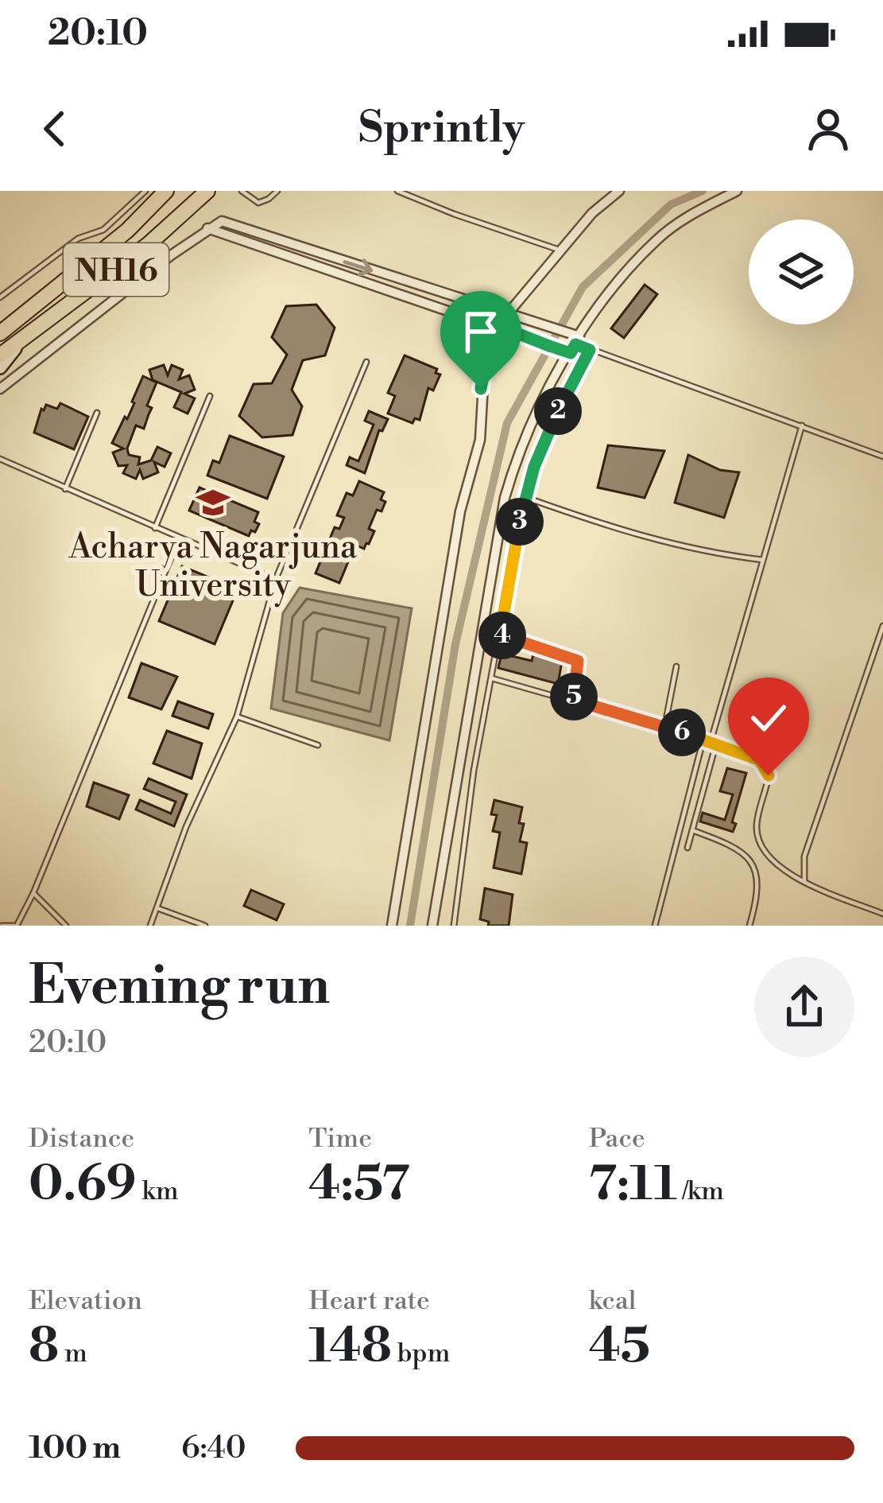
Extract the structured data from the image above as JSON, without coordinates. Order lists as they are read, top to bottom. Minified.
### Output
{"streets":{"highway":["NH16"]},"places":{"school or university":["Acharya Nagarjuna University"]},"page":{"status":"20:10","header":"Sprintly","pins":["2","3","4","5","6"],"heading":["Evening run","20:10"],"stats":[["Distance","0.69 km"],["Time","4:57"],["Pace","7:11 /km"],["Elevation","8 m"],["Heart rate","148 bpm"],["kcal","45"]],"list":[{"name":"100 m","note":"6:40"}]}}
